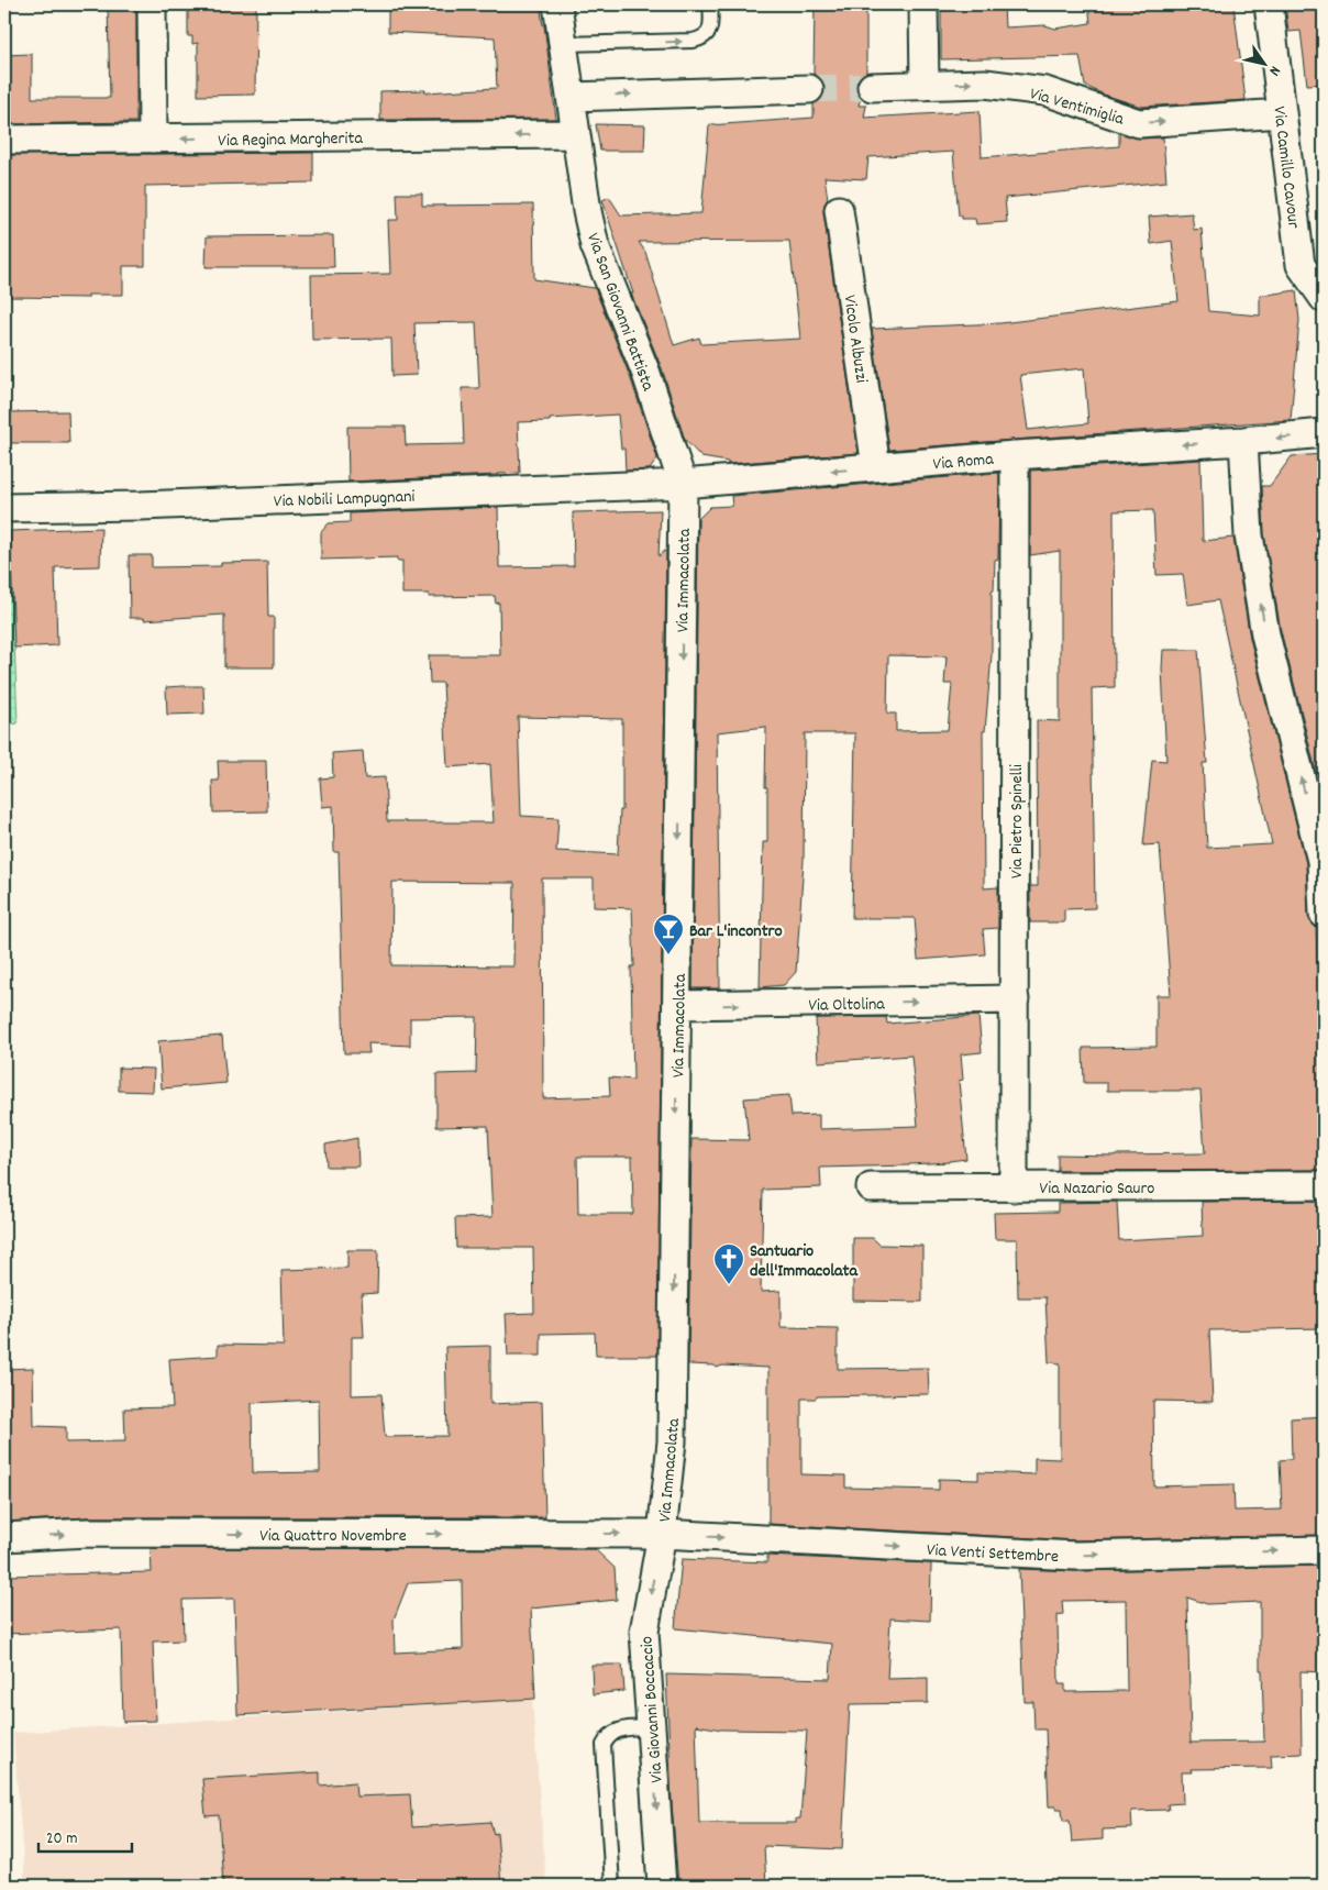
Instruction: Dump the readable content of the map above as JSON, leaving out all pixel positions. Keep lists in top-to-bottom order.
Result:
{
  "streets": {
    "street": [
      "Via Ventimiglia",
      "Via Regina Margherita",
      "Via Camillo Cavour",
      "Via San Giovanni Battista",
      "Vicolo Albuzzi",
      "Via Roma",
      "Via Nobili Lampugnani",
      "Via Immacolata",
      "Via Pietro Spinelli",
      "Via Oltolina",
      "Via Nazario Sauro",
      "Via Quattro Novembre",
      "Via Venti Settembre",
      "Via Giovanni Boccaccio"
    ]
  },
  "crossings": [
    ["Via Ventimiglia", "Via Camillo Cavour"],
    ["Via Regina Margherita", "Via San Giovanni Battista"],
    ["Via San Giovanni Battista", "Via Roma"],
    ["Via San Giovanni Battista", "Via Nobili Lampugnani"],
    ["Via San Giovanni Battista", "Via Immacolata"],
    ["Vicolo Albuzzi", "Via Roma"],
    ["Via Roma", "Via Nobili Lampugnani"],
    ["Via Roma", "Via Immacolata"],
    ["Via Roma", "Via Pietro Spinelli"],
    ["Via Nobili Lampugnani", "Via Immacolata"],
    ["Via Immacolata", "Via Oltolina"],
    ["Via Immacolata", "Via Quattro Novembre"],
    ["Via Immacolata", "Via Venti Settembre"],
    ["Via Immacolata", "Via Giovanni Boccaccio"],
    ["Via Pietro Spinelli", "Via Oltolina"],
    ["Via Pietro Spinelli", "Via Nazario Sauro"],
    ["Via Quattro Novembre", "Via Venti Settembre"],
    ["Via Quattro Novembre", "Via Giovanni Boccaccio"],
    ["Via Venti Settembre", "Via Giovanni Boccaccio"]
  ],
  "one_way": [
    "Via Ventimiglia",
    "Via Regina Margherita",
    "Via Roma",
    "Via Immacolata",
    "Via Oltolina",
    "Via Quattro Novembre",
    "Via Venti Settembre",
    "Via Giovanni Boccaccio"
  ],
  "places": {
    "bar": ["Bar L'incontro"],
    "church": ["Santuario dell'Immacolata"]
  },
  "scale_bar": "20 m",
  "north": "bottom right"
}
